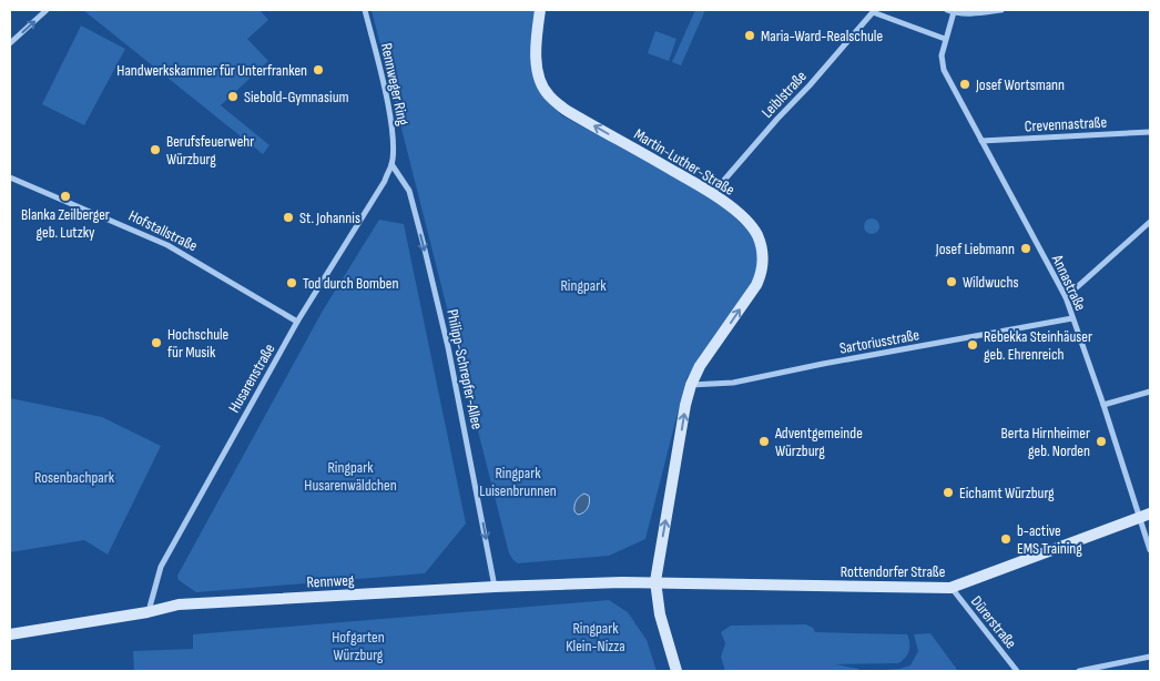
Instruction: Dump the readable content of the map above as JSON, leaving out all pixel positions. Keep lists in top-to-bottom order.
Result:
{
  "streets": {
    "street": [
      "Rennweger Ring",
      "Leiblstraße",
      "Crevennastraße",
      "Martin-Luther-Straße",
      "Hofstallstraße",
      "Annastraße",
      "Sartoriusstraße",
      "Philipp-Schrepfer-Allee",
      "Husarenstraße",
      "Rottendorfer Straße",
      "Rennweg",
      "Dürerstraße"
    ]
  },
  "crossings": [
    ["Rennweger Ring", "Philipp-Schrepfer-Allee"],
    ["Rennweger Ring", "Husarenstraße"],
    ["Leiblstraße", "Martin-Luther-Straße"],
    ["Leiblstraße", "Annastraße"],
    ["Crevennastraße", "Annastraße"],
    ["Martin-Luther-Straße", "Sartoriusstraße"],
    ["Martin-Luther-Straße", "Rottendorfer Straße"],
    ["Martin-Luther-Straße", "Rennweg"],
    ["Hofstallstraße", "Husarenstraße"],
    ["Annastraße", "Sartoriusstraße"],
    ["Annastraße", "Rottendorfer Straße"],
    ["Philipp-Schrepfer-Allee", "Husarenstraße"],
    ["Philipp-Schrepfer-Allee", "Rennweg"],
    ["Husarenstraße", "Rennweg"],
    ["Rottendorfer Straße", "Rennweg"],
    ["Rottendorfer Straße", "Dürerstraße"]
  ],
  "one_way": ["Martin-Luther-Straße", "Philipp-Schrepfer-Allee"],
  "parks": [
    "Ringpark",
    "Ringpark Husarenwäldchen",
    "Ringpark Luisenbrunnen",
    "Rosenbachpark",
    "Ringpark Klein-Nizza",
    "Hofgarten Würzburg"
  ],
  "places": [
    "Maria-Ward-Realschule",
    "Handwerkskammer für Unterfranken",
    "Josef Wortsmann",
    "Siebold-Gymnasium",
    "Berufsfeuerwehr Würzburg",
    "Blanka Zeilberger geb. Lutzky",
    "St. Johannis",
    "Josef Liebmann",
    "Wildwuchs",
    "Tod durch Bomben",
    "Hochschule für Musik",
    "Rebekka Steinhäuser geb. Ehrenreich",
    "Adventgemeinde Würzburg",
    "Berta Hirnheimer geb. Norden",
    "Eichamt Würzburg",
    "b-active EMS Training"
  ]
}
